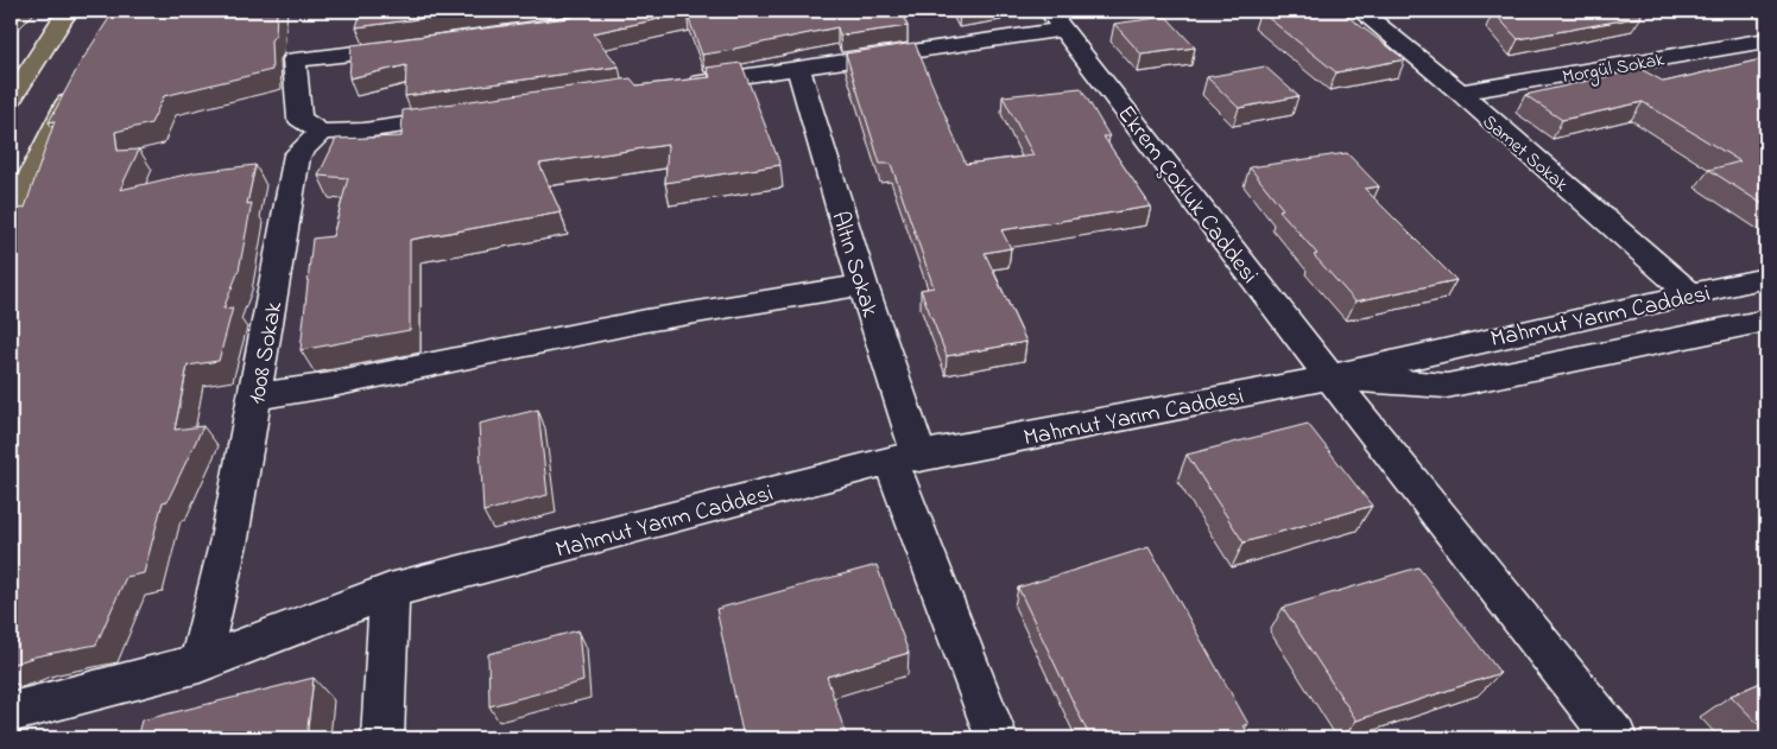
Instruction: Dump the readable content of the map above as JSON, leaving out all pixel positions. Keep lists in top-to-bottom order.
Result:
{
  "streets": {
    "street": [
      "Morgül Sokak",
      "Samet Sokak",
      "Ekrem Çokluk Caddesi",
      "Altın Sokak",
      "Mahmut Yarım Caddesi",
      "1008 Sokak"
    ]
  },
  "crossings": [
    ["Morgül Sokak", "Samet Sokak"],
    ["Samet Sokak", "Mahmut Yarım Caddesi"],
    ["Ekrem Çokluk Caddesi", "Mahmut Yarım Caddesi"],
    ["Altın Sokak", "Mahmut Yarım Caddesi"],
    ["Mahmut Yarım Caddesi", "1008 Sokak"]
  ]
}
